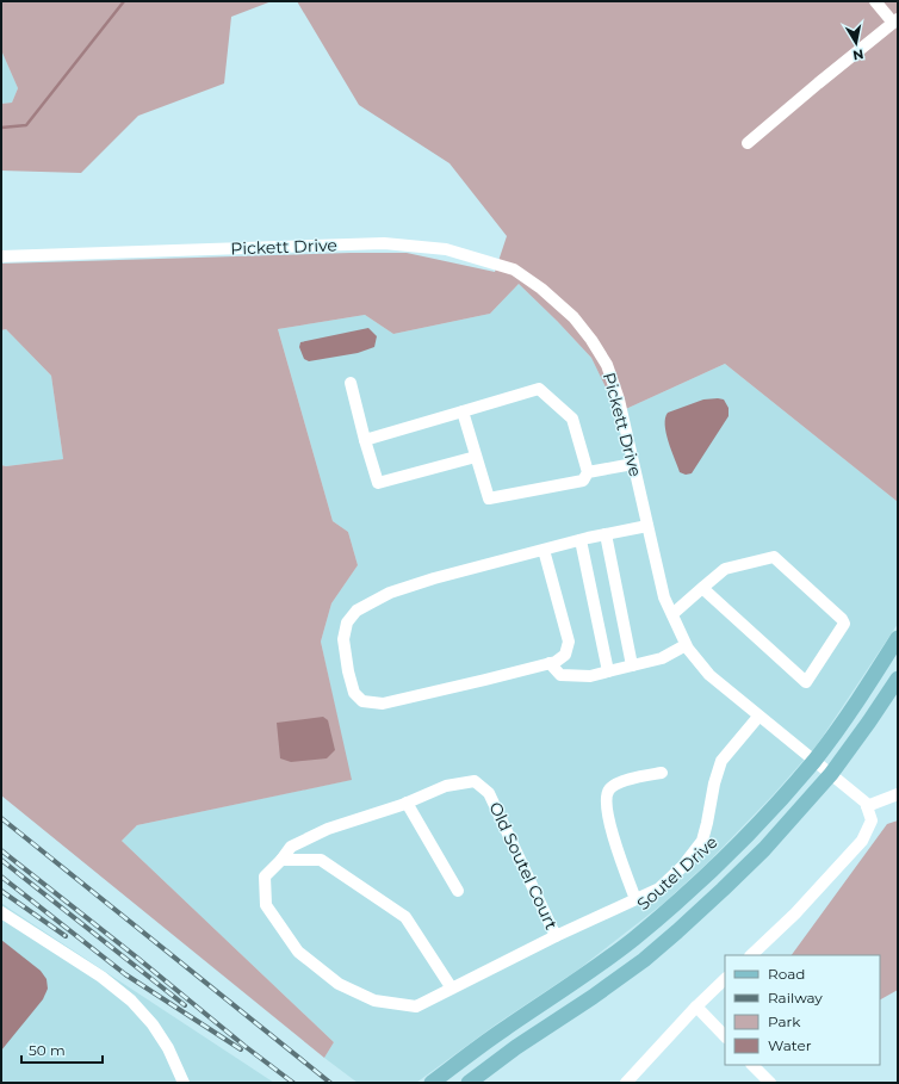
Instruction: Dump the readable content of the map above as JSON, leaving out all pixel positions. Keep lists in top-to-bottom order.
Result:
{
  "streets": {
    "main road": ["Soutel Drive"],
    "street": ["Pickett Drive", "Old Soutel Court"]
  },
  "crossings": [
    ["Pickett Drive", "Old Soutel Court"],
    ["Pickett Drive", "Soutel Drive"]
  ],
  "legend": [
    "Road",
    "Railway",
    "Park",
    "Water"
  ],
  "scale_bar": "50 m",
  "north": "bottom"
}
